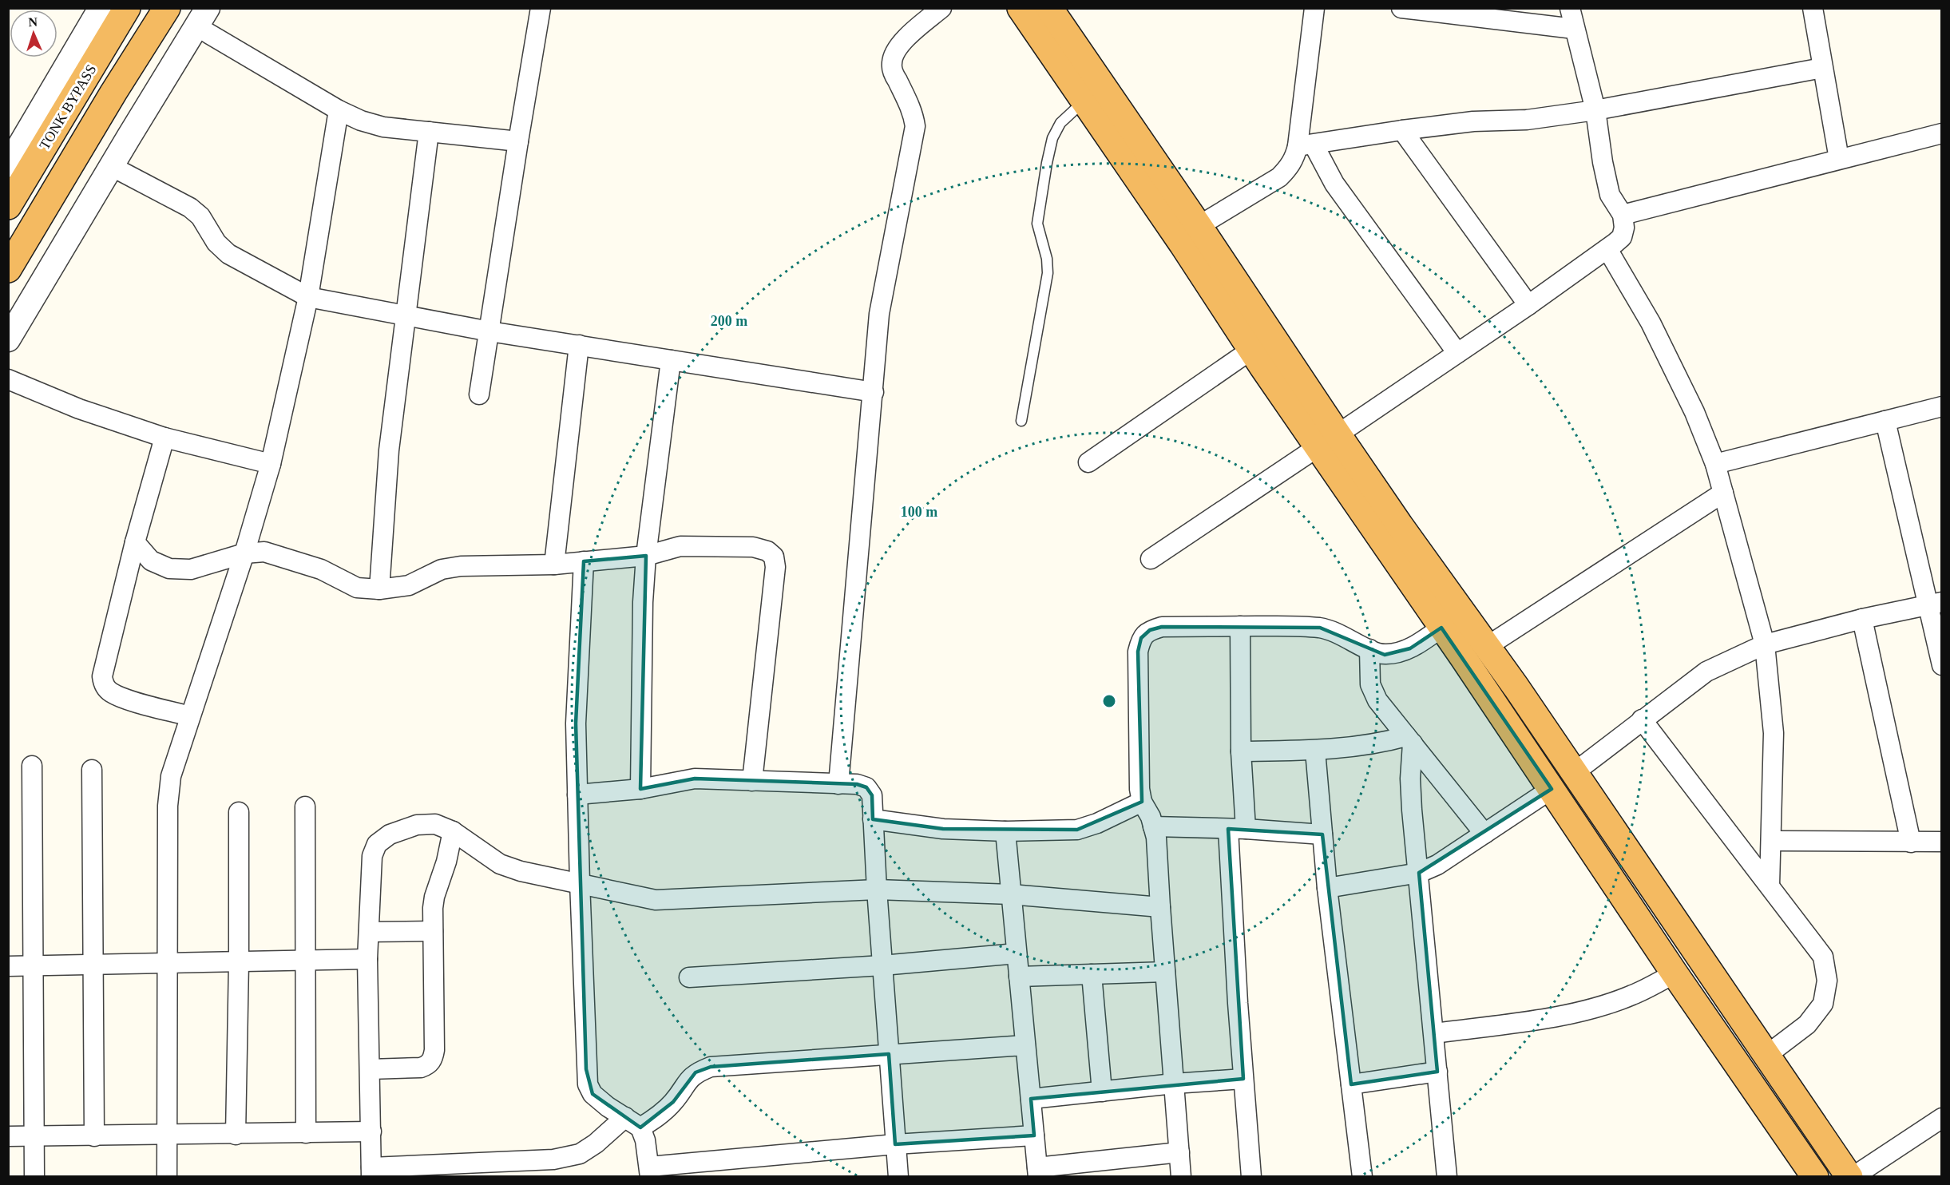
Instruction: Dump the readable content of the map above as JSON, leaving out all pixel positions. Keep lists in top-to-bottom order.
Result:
{
  "streets": {
    "highway": ["TONK BYPASS"]
  },
  "north": "top",
  "rings": ["200 m", "100 m"]
}
